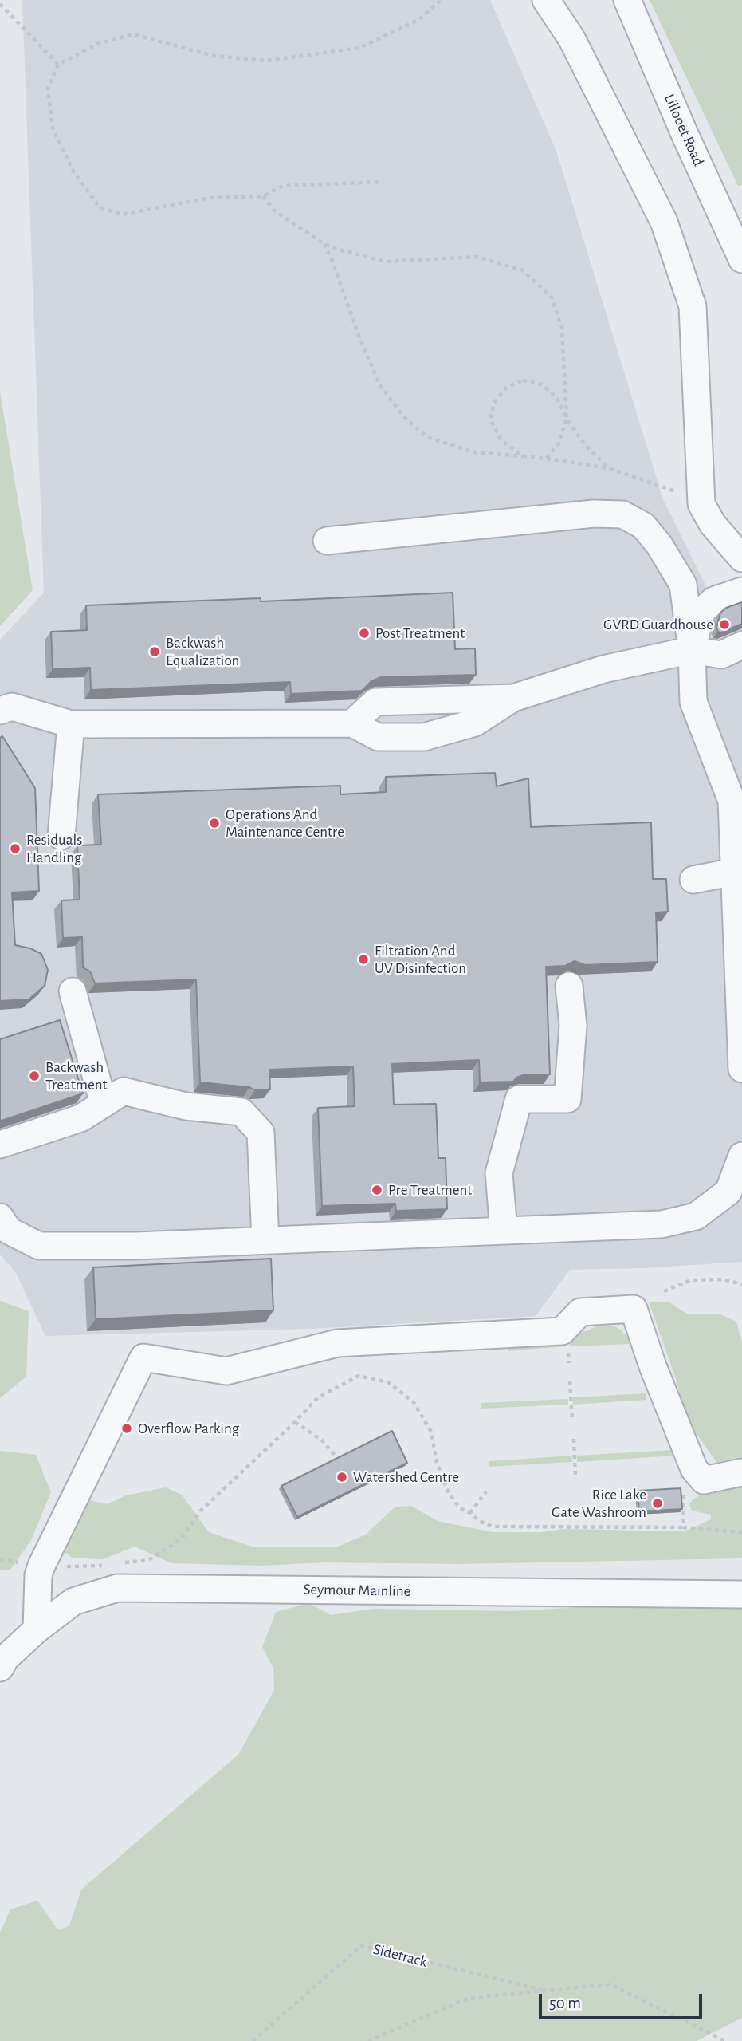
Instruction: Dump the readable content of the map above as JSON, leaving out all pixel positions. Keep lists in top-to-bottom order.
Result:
{
  "streets": {
    "street": ["Lillooet Road", "Seymour Mainline"],
    "path": ["Sidetrack"]
  },
  "places": [
    "GVRD Guardhouse",
    "Post Treatment",
    "Backwash Equalization",
    "Operations And Maintenance Centre",
    "Residuals Handling",
    "Filtration And UV Disinfection",
    "Backwash Treatment",
    "Pre Treatment",
    "Overflow Parking",
    "Watershed Centre",
    "Rice Lake Gate Washroom"
  ],
  "scale_bar": "50 m"
}
